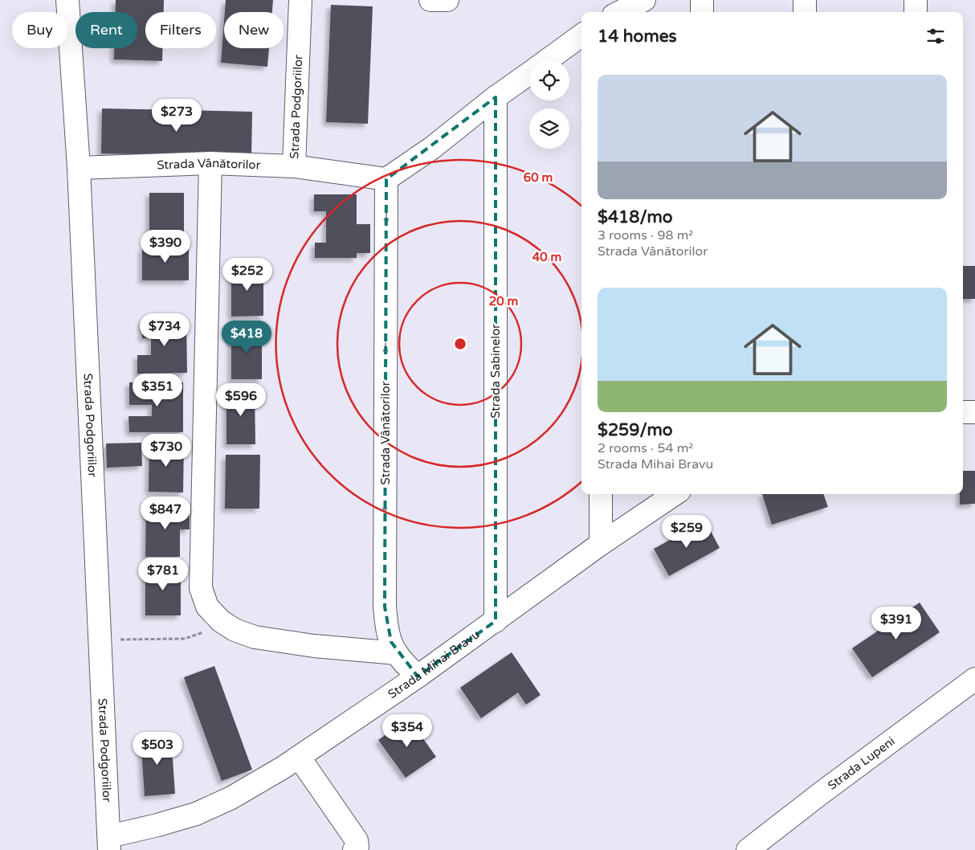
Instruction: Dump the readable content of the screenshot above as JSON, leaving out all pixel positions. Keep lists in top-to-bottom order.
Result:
{
  "streets": {
    "street": [
      "Strada Podgoriilor",
      "Strada Vânătorilor",
      "Strada Sabinelor",
      "Strada Mihai Bravu",
      "Strada Lupeni"
    ]
  },
  "crossings": [
    ["Strada Podgoriilor", "Strada Vânătorilor"],
    ["Strada Podgoriilor", "Strada Mihai Bravu"],
    ["Strada Vânătorilor", "Strada Mihai Bravu"],
    ["Strada Sabinelor", "Strada Mihai Bravu"]
  ],
  "page": {
    "chip": [
      "Buy",
      "Rent",
      "Filters",
      "New"
    ],
    "heading": "14 homes",
    "list": [
      {
        "name": "$418/mo",
        "note": "3 rooms · 98 m² · Strada Vânătorilor"
      },
      {
        "name": "$259/mo",
        "note": "2 rooms · 54 m² · Strada Mihai Bravu"
      }
    ],
    "price": [
      "$273",
      "$390",
      "$252",
      "$734",
      "$418",
      "$351",
      "$596",
      "$730",
      "$847",
      "$259",
      "$781",
      "$391",
      "$354",
      "$503"
    ]
  },
  "rings": ["60 m", "40 m", "20 m"]
}
